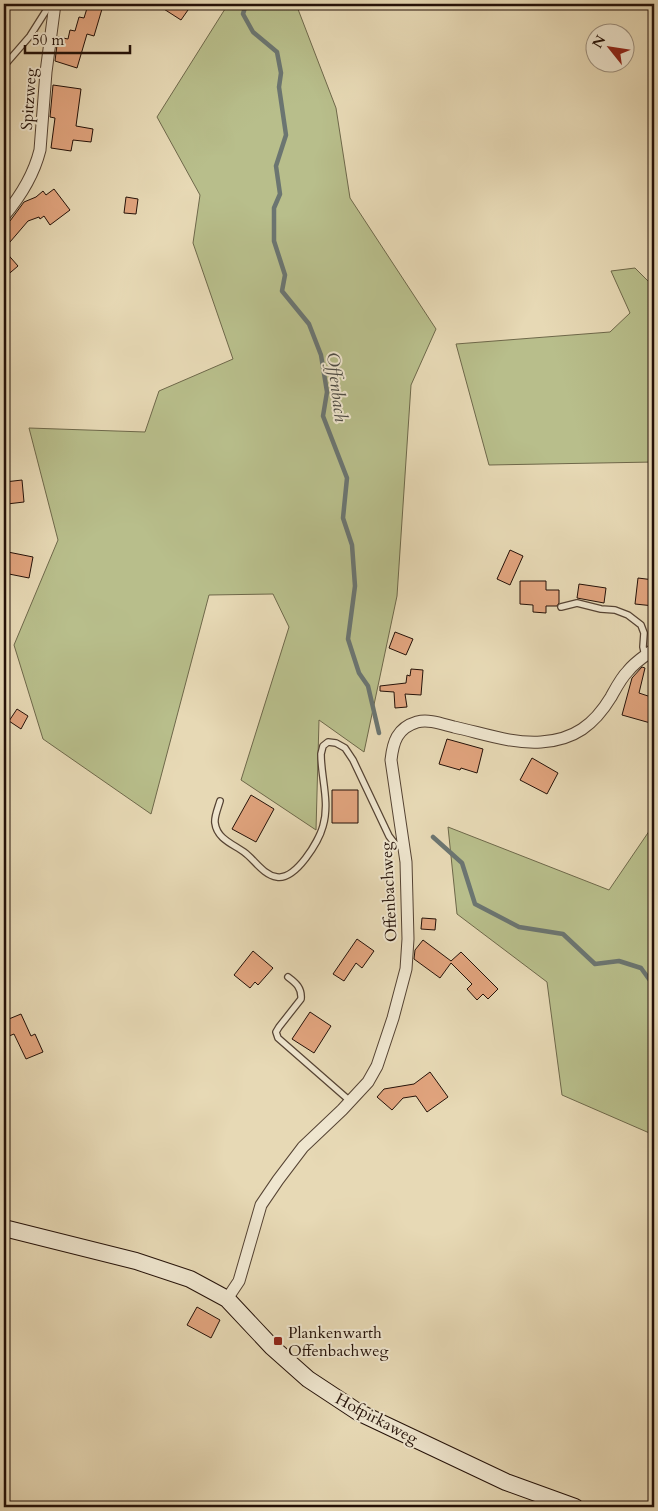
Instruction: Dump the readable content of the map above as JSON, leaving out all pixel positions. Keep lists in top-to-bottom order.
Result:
{
  "streets": {
    "street": ["Spitzweg", "Offenbachweg", "Hofpirkaweg"]
  },
  "crossings": [
    ["Offenbachweg", "Hofpirkaweg"]
  ],
  "water": ["Offenbach"],
  "places": {
    "transit": ["Plankenwarth Offenbachweg"]
  },
  "scale_bar": "50 m",
  "north": "top left"
}
